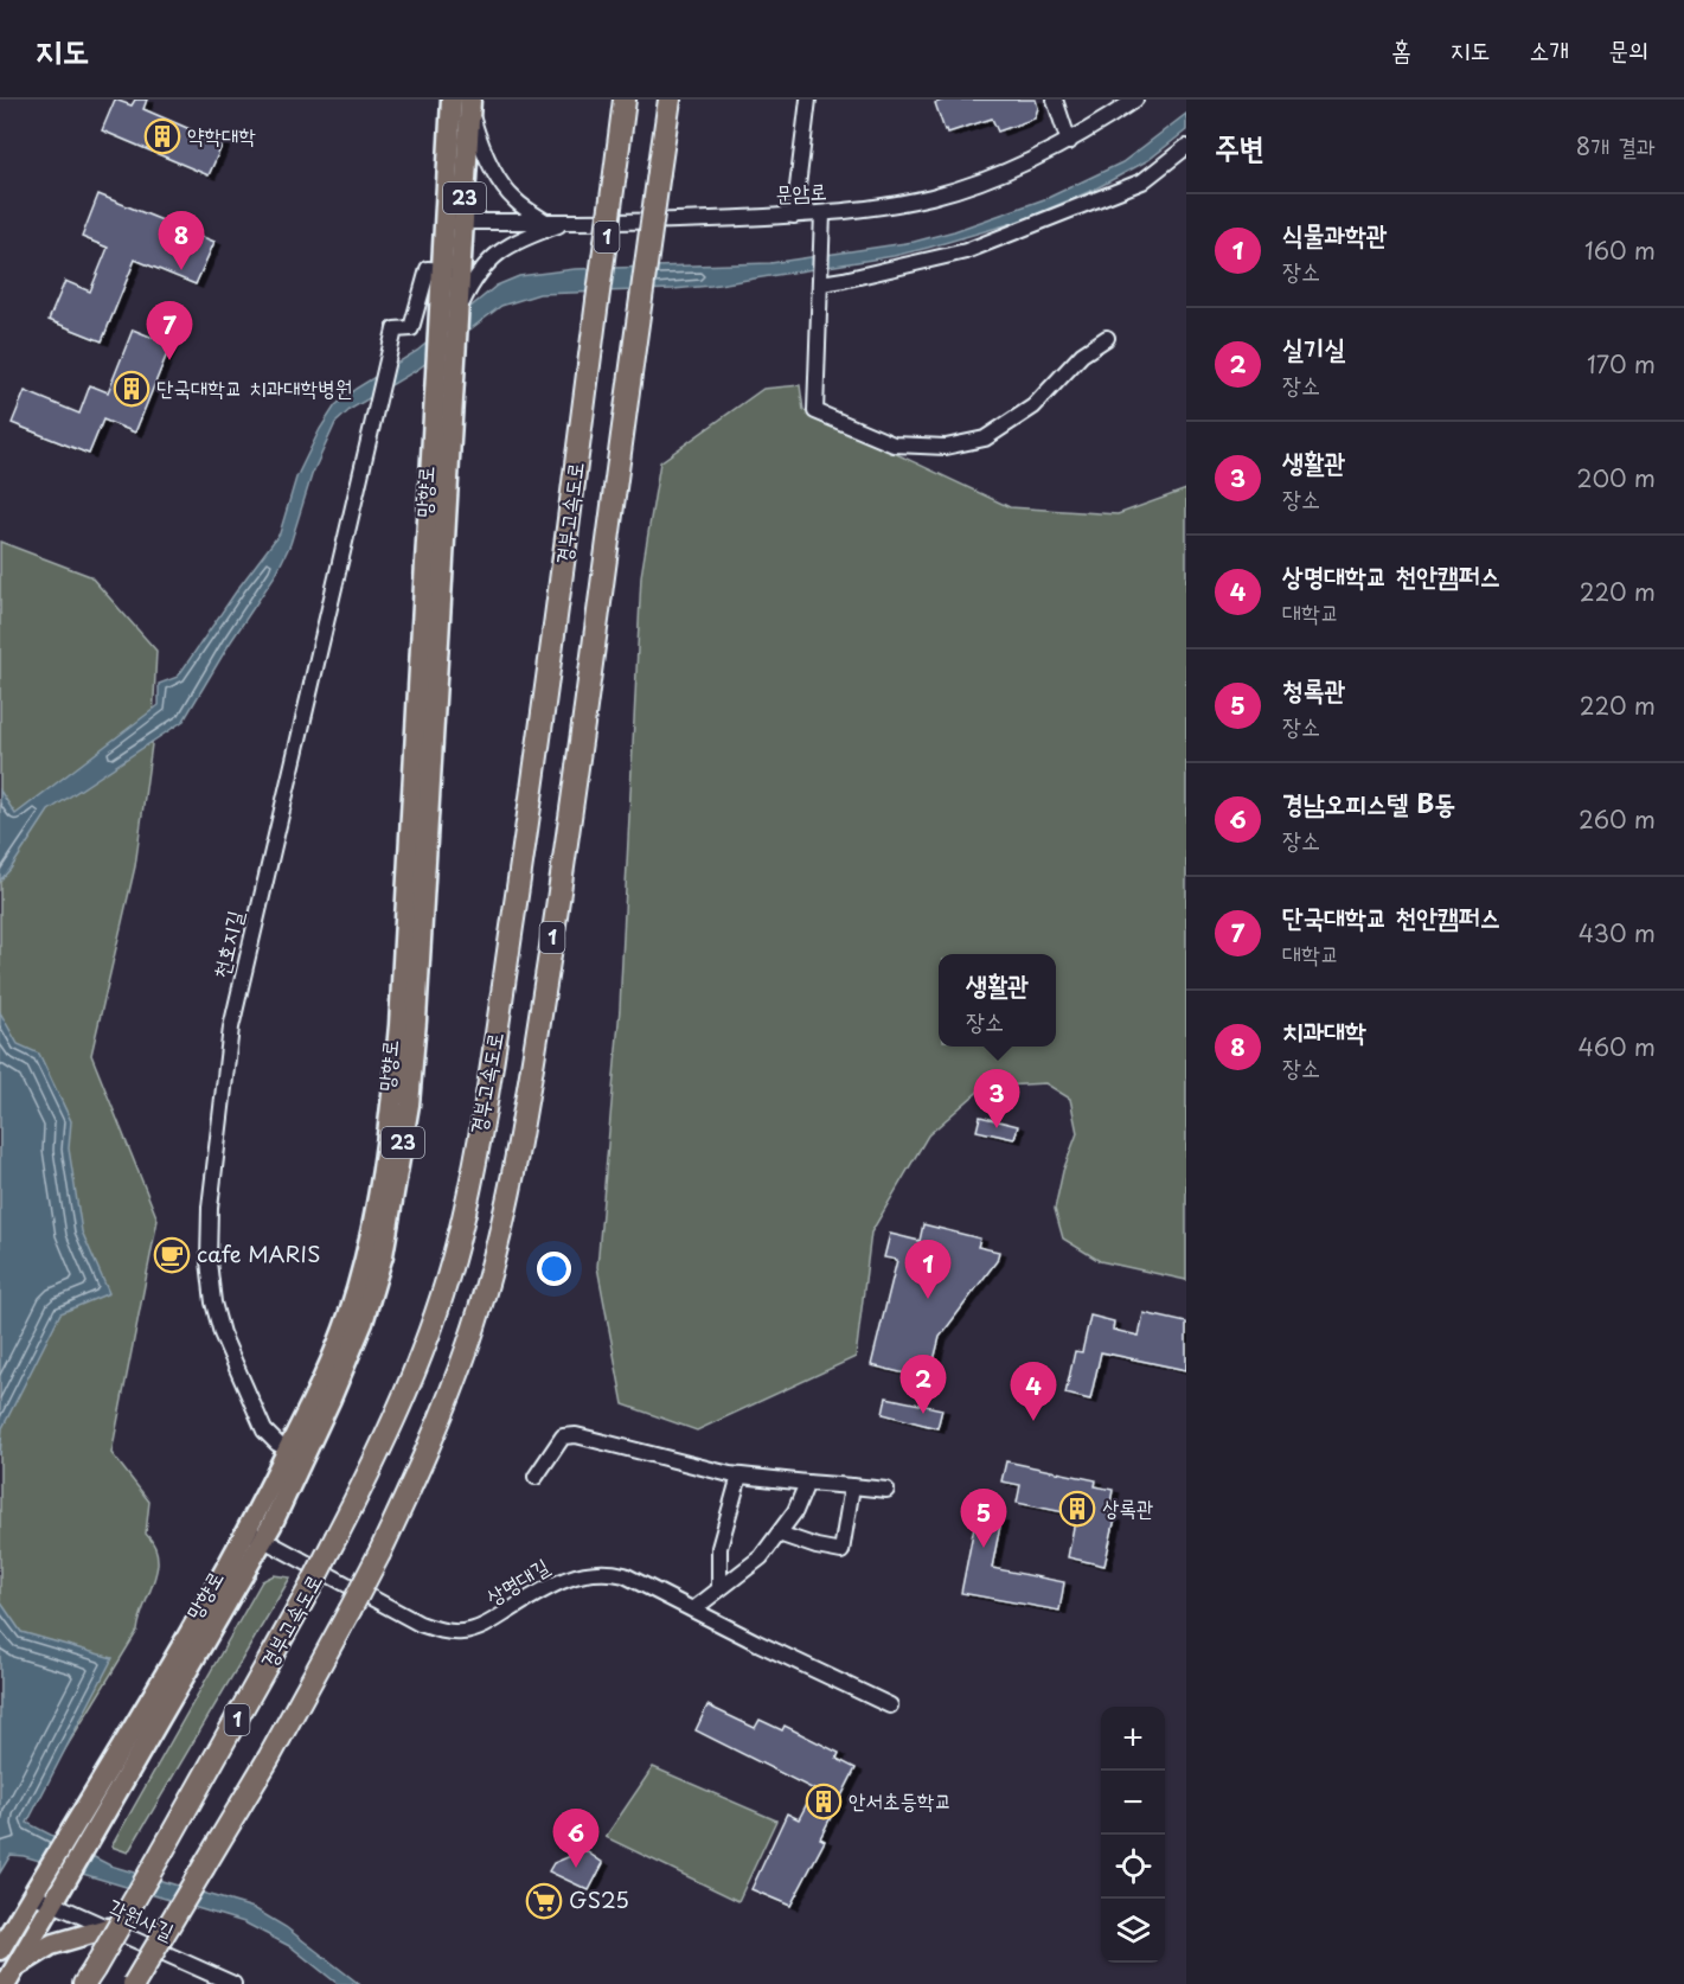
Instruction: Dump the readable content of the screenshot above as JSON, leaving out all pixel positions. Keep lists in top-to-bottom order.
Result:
{
  "streets": {
    "highway": ["1", "경부고속도로"],
    "main road": ["23", "망향로"],
    "street": [
      "문암로",
      "천호지길",
      "상명대길",
      "각원사길"
    ]
  },
  "crossings": [
    ["문암로", "망향로"],
    ["망향로", "천호지길"],
    ["망향로", "상명대길"],
    ["망향로", "각원사길"]
  ],
  "places": {
    "building": [
      "약학대학",
      "단국대학교 치과대학병원",
      "상록관",
      "안서초등학교"
    ],
    "cafe": ["cafe MARIS"],
    "supermarket": ["GS25"]
  },
  "page": {
    "header": "지도",
    "nav": [
      "홈",
      "지도",
      "소개",
      "문의"
    ],
    "heading": ["주변", "8개 결과"],
    "list": [
      {
        "mark": "1",
        "name": "식물과학관",
        "note": "장소",
        "value": "160 m"
      },
      {
        "mark": "2",
        "name": "실기실",
        "note": "장소",
        "value": "170 m"
      },
      {
        "mark": "3",
        "name": "생활관",
        "note": "장소",
        "value": "200 m"
      },
      {
        "mark": "4",
        "name": "상명대학교 천안캠퍼스",
        "note": "대학교",
        "value": "220 m"
      },
      {
        "mark": "5",
        "name": "청록관",
        "note": "장소",
        "value": "220 m"
      },
      {
        "mark": "6",
        "name": "경남오피스텔 B동",
        "note": "장소",
        "value": "260 m"
      },
      {
        "mark": "7",
        "name": "단국대학교 천안캠퍼스",
        "note": "대학교",
        "value": "430 m"
      },
      {
        "mark": "8",
        "name": "치과대학",
        "note": "장소",
        "value": "460 m"
      }
    ],
    "pins": [
      "8",
      "7",
      "3",
      "1",
      "2",
      "4",
      "5",
      "6"
    ],
    "popup": ["생활관", "장소"],
    "map_buttons": ["+", "−"]
  }
}
